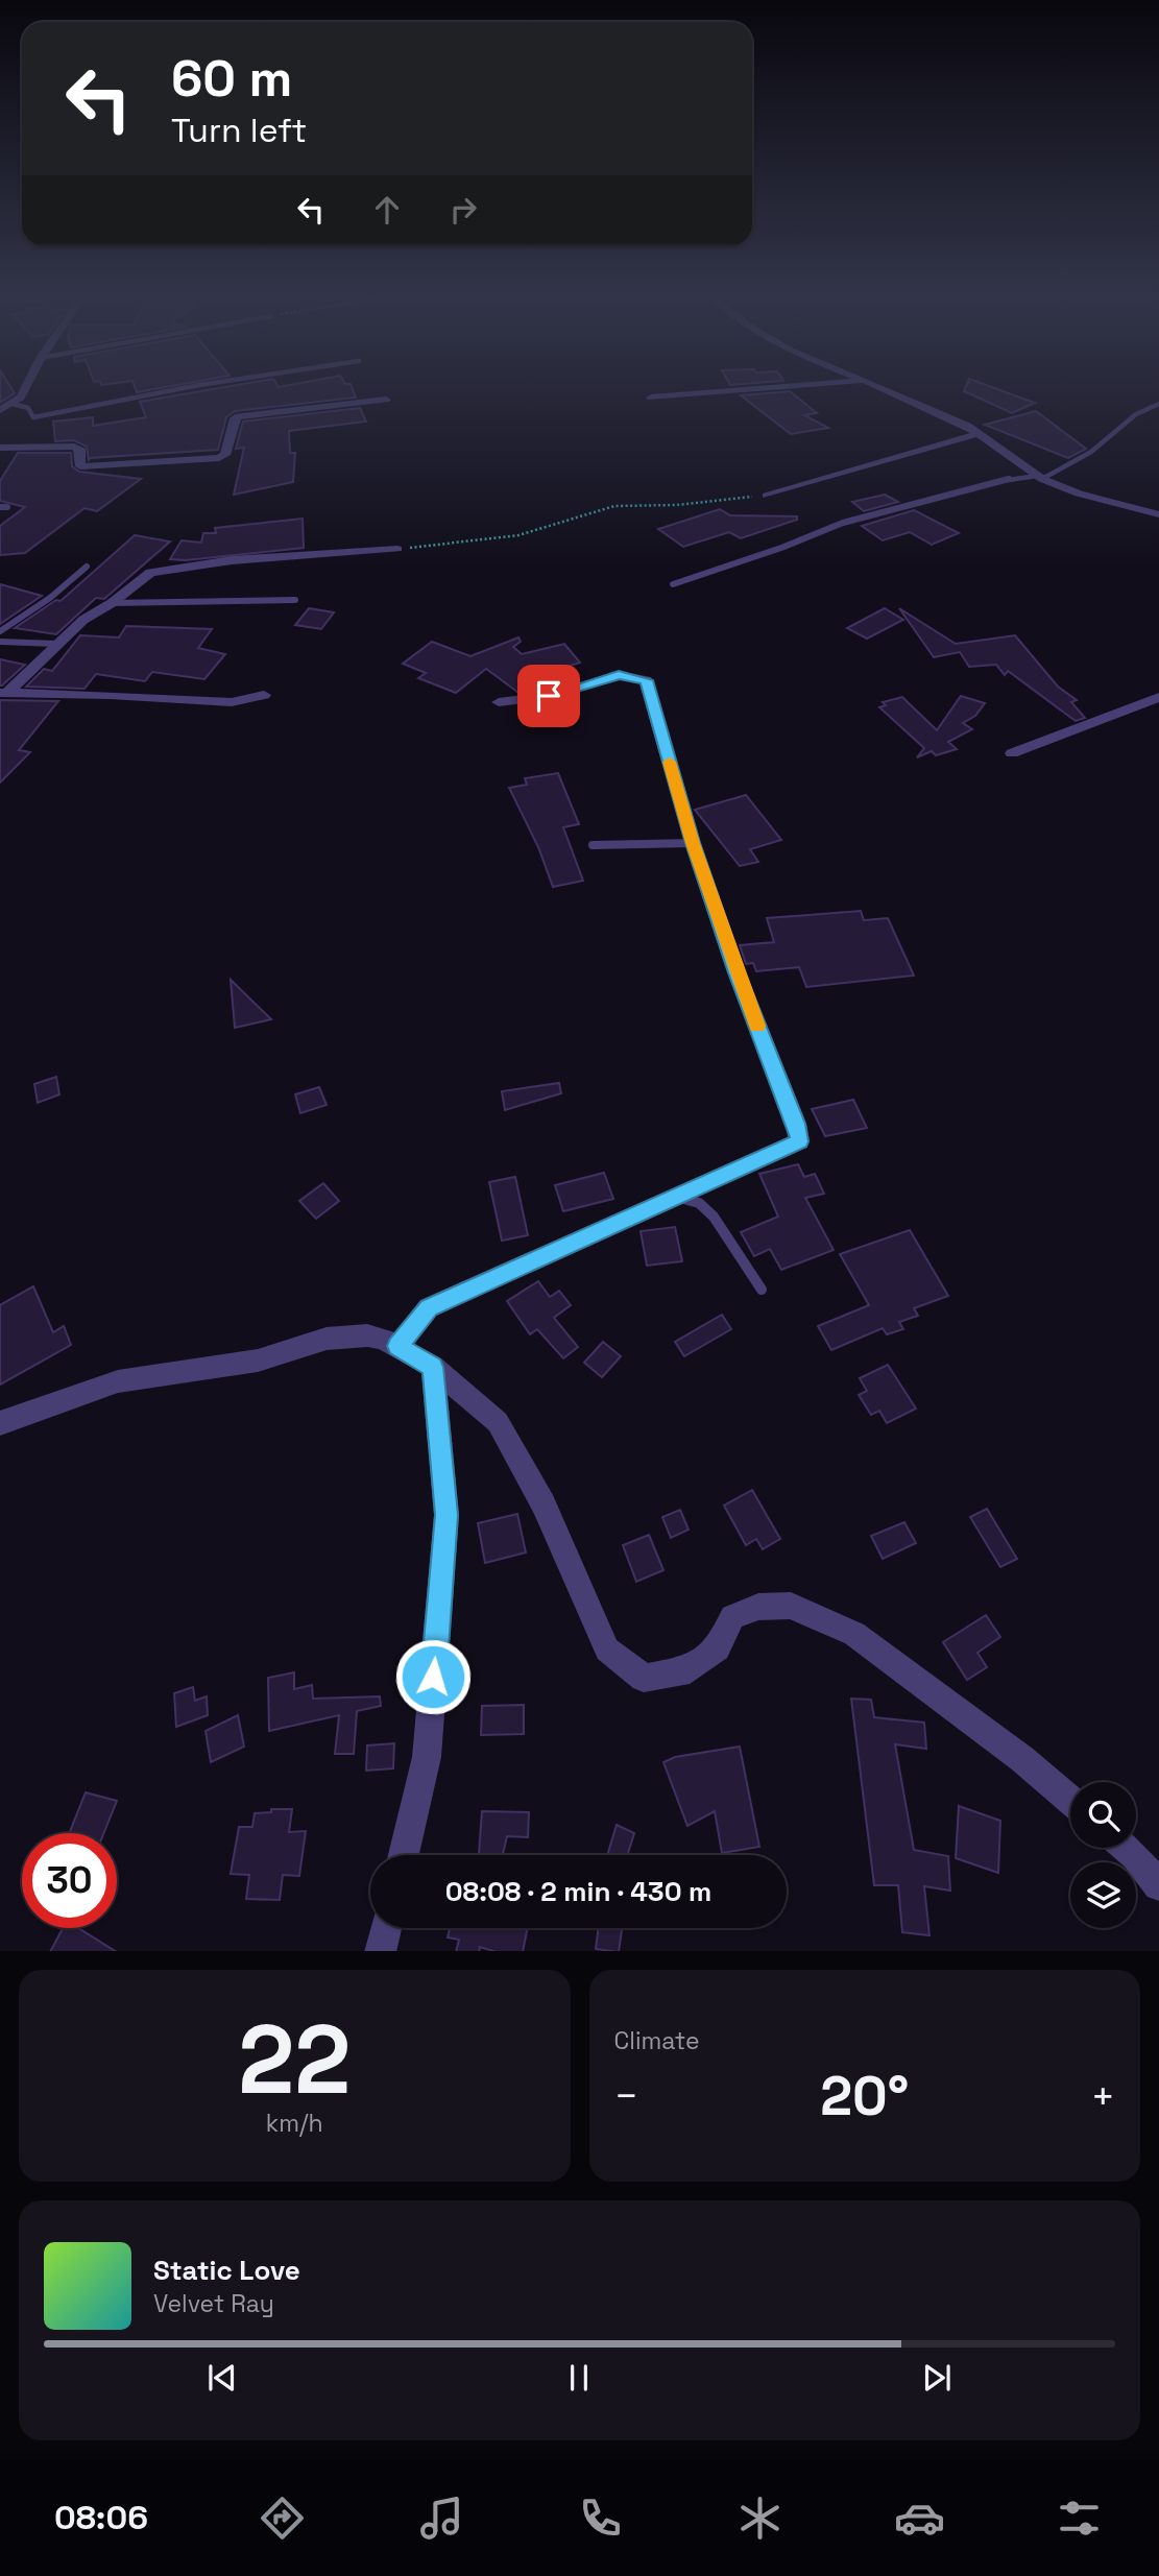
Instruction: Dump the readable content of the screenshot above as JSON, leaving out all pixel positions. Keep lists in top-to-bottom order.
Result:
{
  "page": {
    "turn": ["60 m", "Turn left"],
    "limit": "30",
    "trip": "08:08 · 2 min · 430 m",
    "tile": [
      ["22", "km/h"],
      "Climate"
    ],
    "heat": ["−", "20°", "+"],
    "song": ["Static Love", "Velvet Ray"],
    "tabs": "08:06"
  }
}
